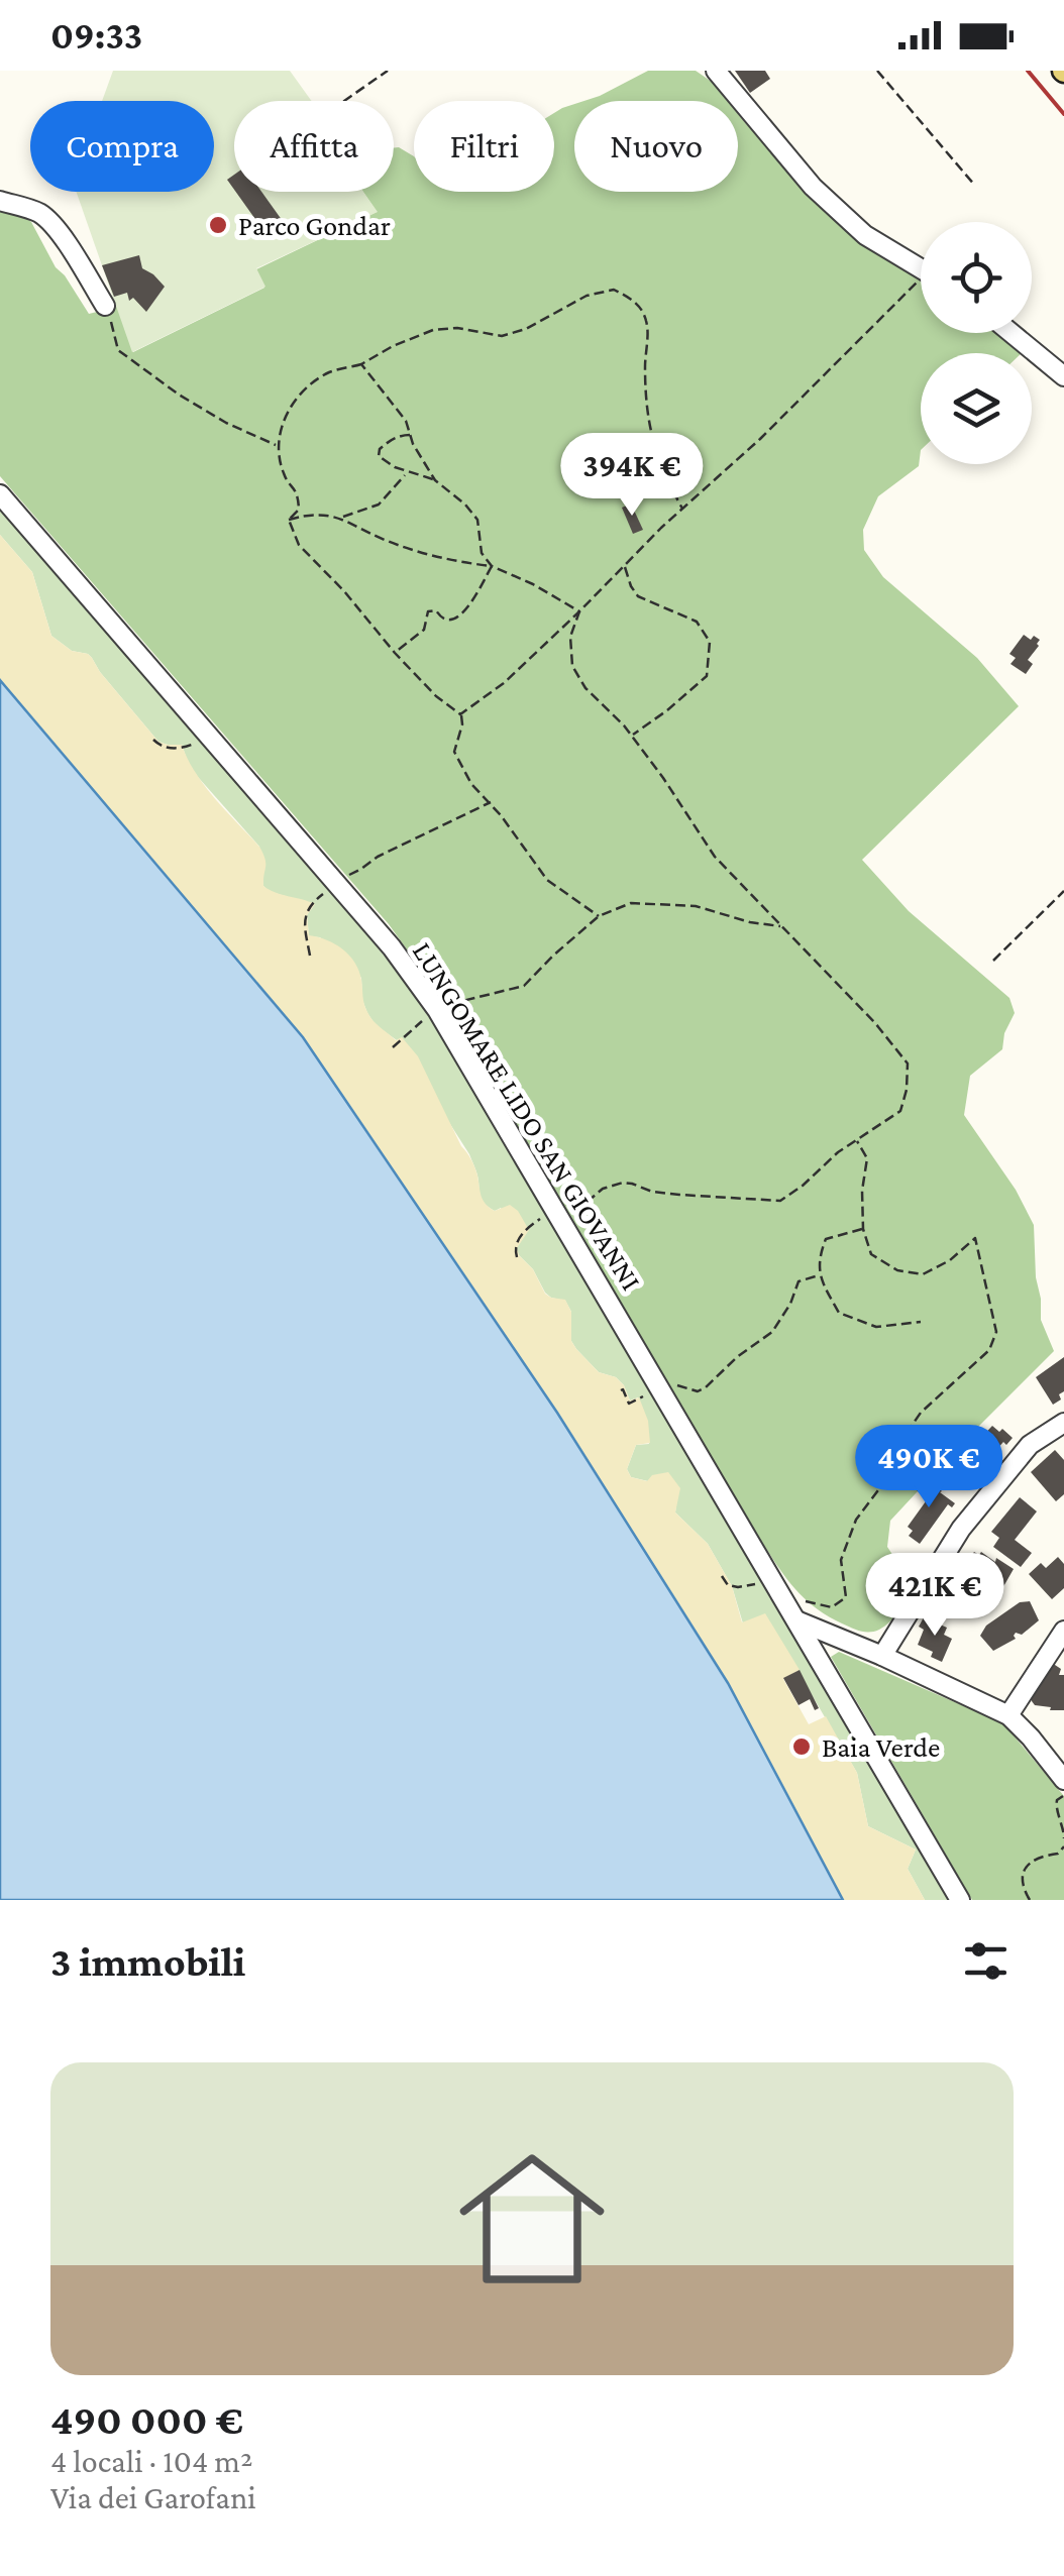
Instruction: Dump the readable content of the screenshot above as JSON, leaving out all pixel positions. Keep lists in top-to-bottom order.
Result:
{
  "streets": {
    "street": ["LUNGOMARE LIDO SAN GIOVANNI"]
  },
  "places": ["Parco Gondar", "Baia Verde"],
  "page": {
    "status": "09:33",
    "chip": [
      "Compra",
      "Affitta",
      "Filtri",
      "Nuovo"
    ],
    "price": ["394K €", "490K €", "421K €"],
    "heading": "3 immobili",
    "list": [
      {
        "name": "490 000 €",
        "note": "4 locali · 104 m² · Via dei Garofani"
      }
    ]
  }
}
